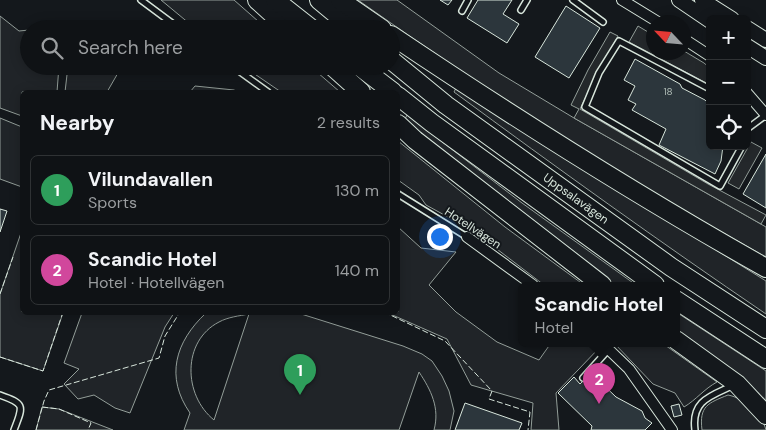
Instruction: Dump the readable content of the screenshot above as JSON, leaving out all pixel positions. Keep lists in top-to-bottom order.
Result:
{
  "streets": {
    "highway": ["Uppsalavägen"],
    "street": ["Hotellvägen"]
  },
  "house_numbers": ["18"],
  "north": "top left",
  "page": {
    "map_buttons": ["+", "−"],
    "search": "Search here",
    "heading": ["Nearby", "2 results"],
    "list": [
      {
        "mark": "1",
        "name": "Vilundavallen",
        "note": "Sports",
        "value": "130 m"
      },
      {
        "mark": "2",
        "name": "Scandic Hotel",
        "note": "Hotel · Hotellvägen",
        "value": "140 m"
      }
    ],
    "popup": ["Scandic Hotel", "Hotel"],
    "pins": ["1", "2"]
  }
}
